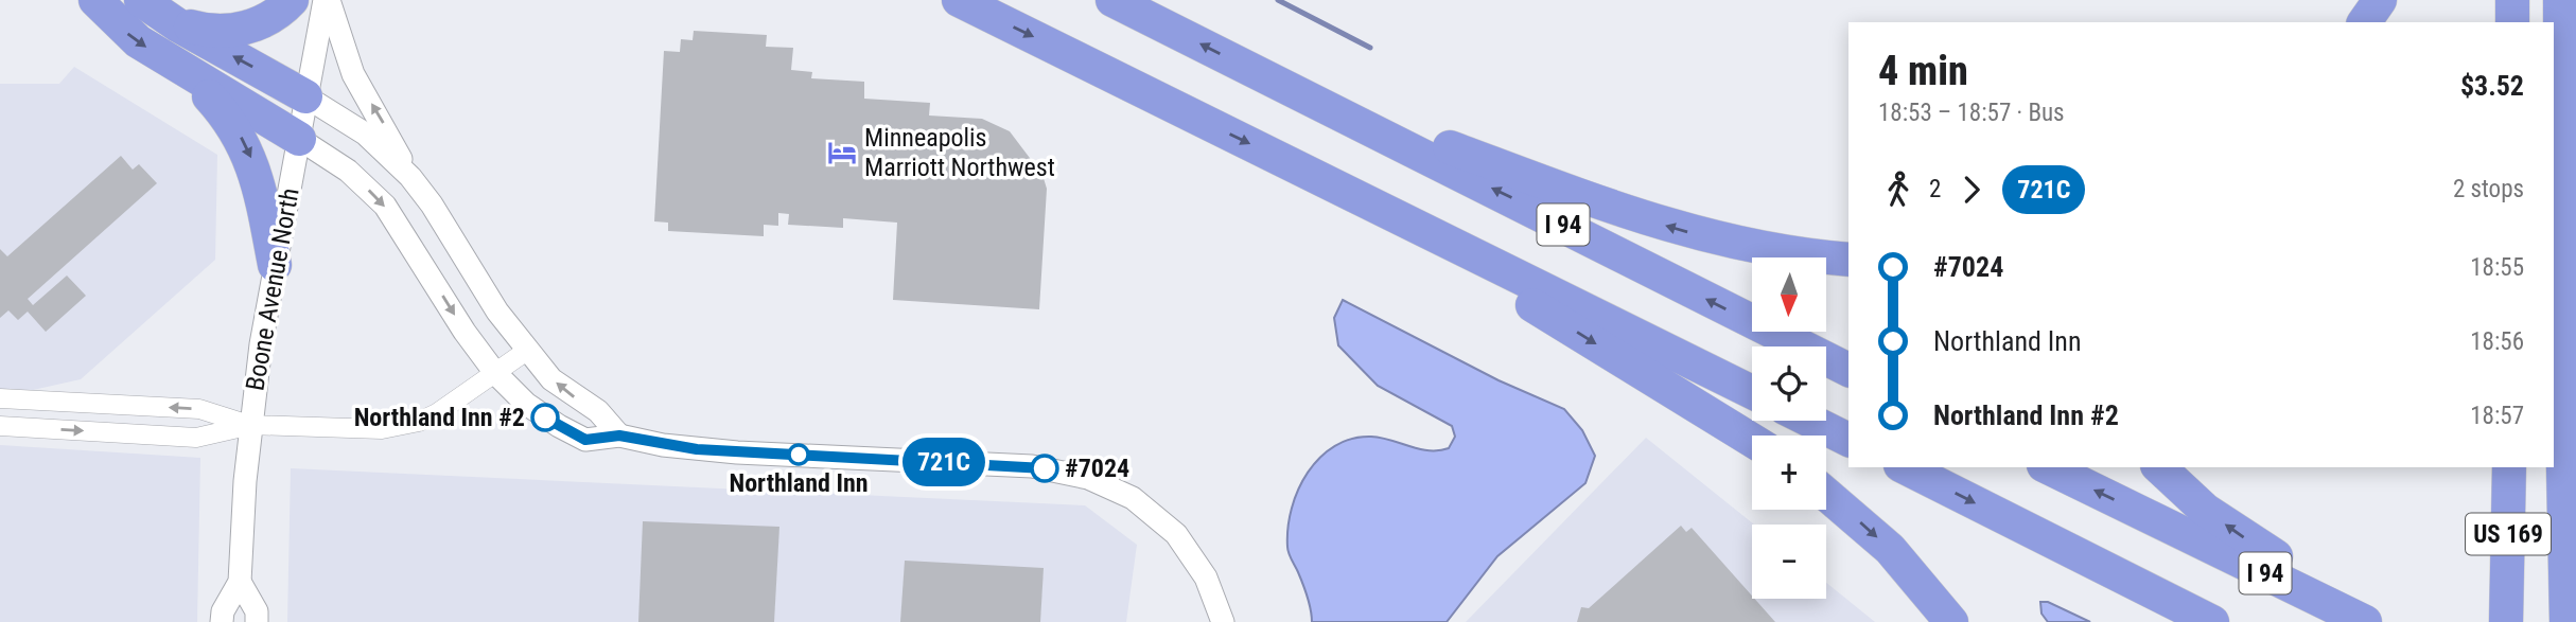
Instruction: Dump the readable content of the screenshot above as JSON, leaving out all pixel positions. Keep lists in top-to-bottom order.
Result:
{
  "streets": {
    "highway": ["I 94", "US 169"],
    "street": ["Boone Avenue North"]
  },
  "places": {
    "hotel": ["Minneapolis Marriott Northwest"],
    "other": ["Northland Inn #2", "Northland Inn", "#7024"]
  },
  "lines": ["bus line 721C"],
  "north": "bottom",
  "page": {
    "on_map": "721C",
    "heading": ["4 min", "18:53 – 18:57 · Bus", "$3.52"],
    "legs": ["2", "721C", "2 stops"],
    "list": [
      {
        "name": "#7024",
        "value": "18:55"
      },
      {
        "name": "Northland Inn",
        "value": "18:56"
      },
      {
        "name": "Northland Inn #2",
        "value": "18:57"
      }
    ],
    "map_buttons": ["+", "−"]
  }
}
